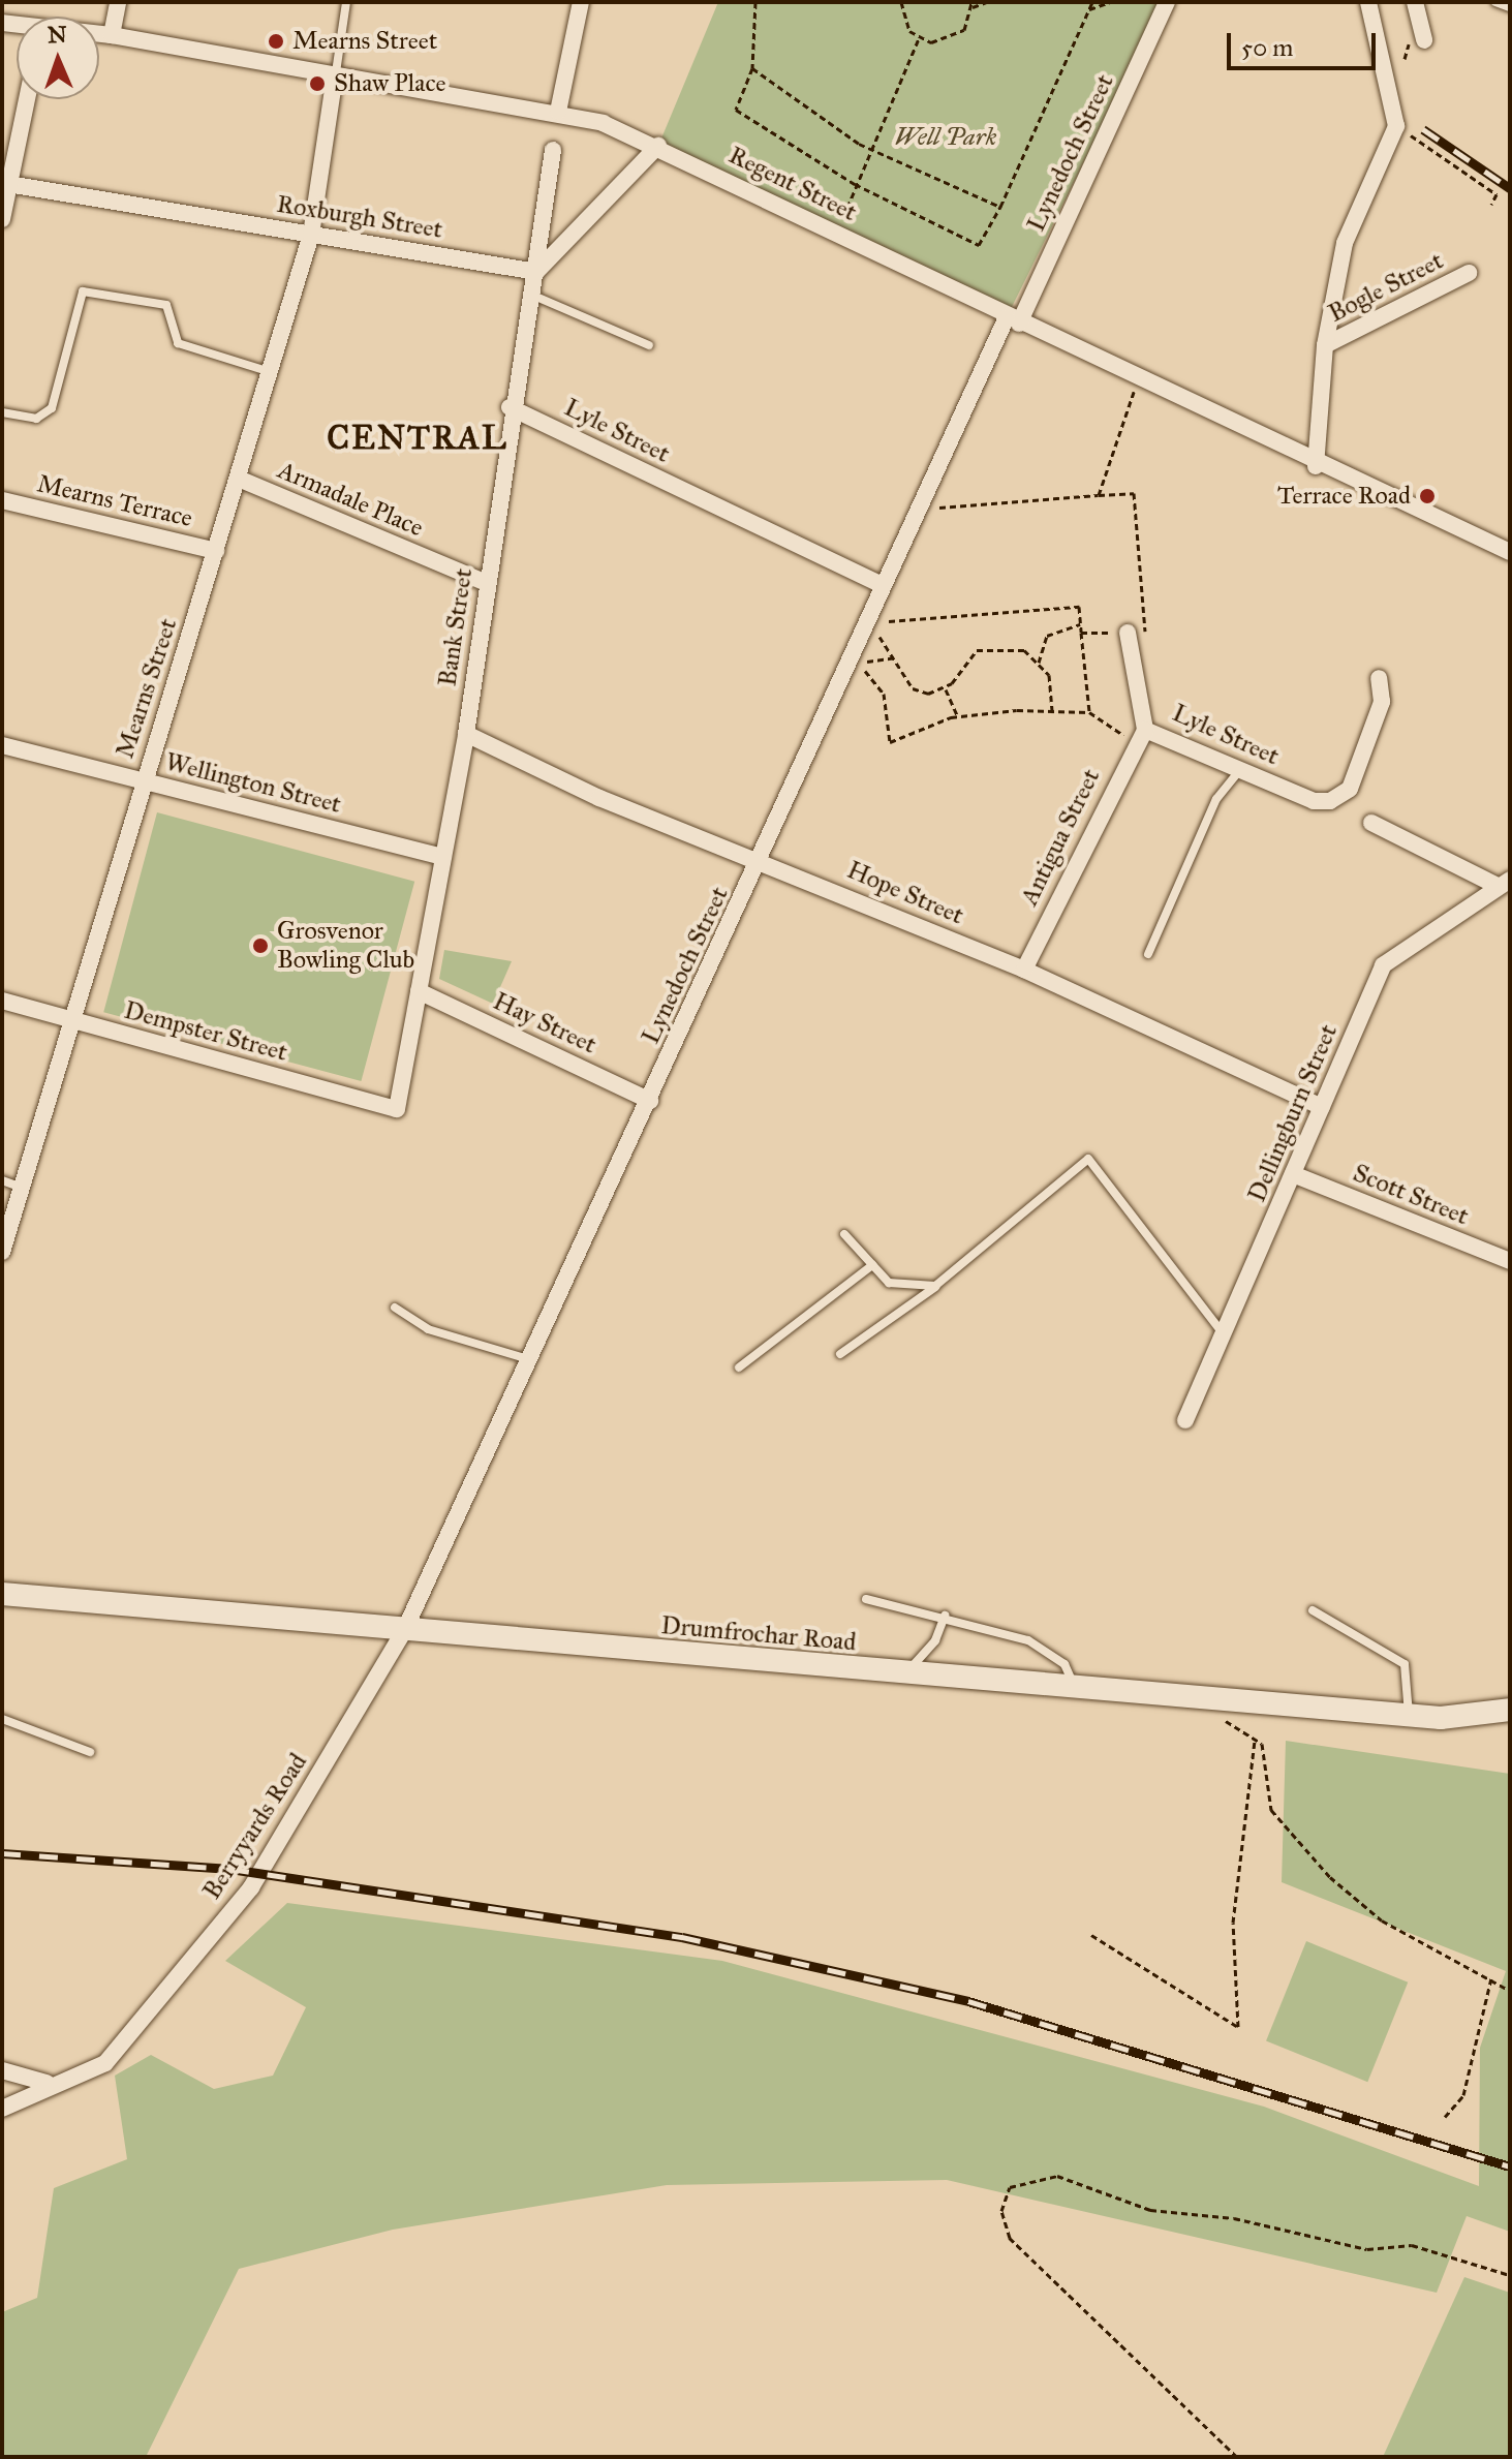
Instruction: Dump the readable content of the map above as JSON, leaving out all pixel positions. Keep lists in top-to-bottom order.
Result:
{
  "streets": {
    "main road": ["Drumfrochar Road"],
    "street": [
      "Lynedoch Street",
      "Regent Street",
      "Roxburgh Street",
      "Bogle Street",
      "Lyle Street",
      "Armadale Place",
      "Mearns Terrace",
      "Bank Street",
      "Mearns Street",
      "Wellington Street",
      "Antigua Street",
      "Hope Street",
      "Hay Street",
      "Dempster Street",
      "Dellingburn Street",
      "Scott Street",
      "Berryyards Road"
    ]
  },
  "crossings": [
    ["Lynedoch Street", "Regent Street"],
    ["Lynedoch Street", "Lyle Street"],
    ["Lynedoch Street", "Hope Street"],
    ["Lynedoch Street", "Hay Street"],
    ["Lynedoch Street", "Drumfrochar Road"],
    ["Lynedoch Street", "Berryyards Road"],
    ["Regent Street", "Mearns Street"],
    ["Roxburgh Street", "Bank Street"],
    ["Roxburgh Street", "Mearns Street"],
    ["Lyle Street", "Bank Street"],
    ["Lyle Street", "Antigua Street"],
    ["Armadale Place", "Bank Street"],
    ["Armadale Place", "Mearns Street"],
    ["Mearns Terrace", "Mearns Street"],
    ["Bank Street", "Wellington Street"],
    ["Bank Street", "Hope Street"],
    ["Bank Street", "Hay Street"],
    ["Bank Street", "Dempster Street"],
    ["Mearns Street", "Wellington Street"],
    ["Mearns Street", "Dempster Street"],
    ["Antigua Street", "Hope Street"],
    ["Hope Street", "Dellingburn Street"],
    ["Dellingburn Street", "Scott Street"],
    ["Drumfrochar Road", "Berryyards Road"]
  ],
  "districts": ["CENTRAL"],
  "parks": ["Well Park"],
  "places": [
    "Mearns Street",
    "Shaw Place",
    "Terrace Road",
    "Grosvenor Bowling Club"
  ],
  "scale_bar": "50 m",
  "north": "top"
}
